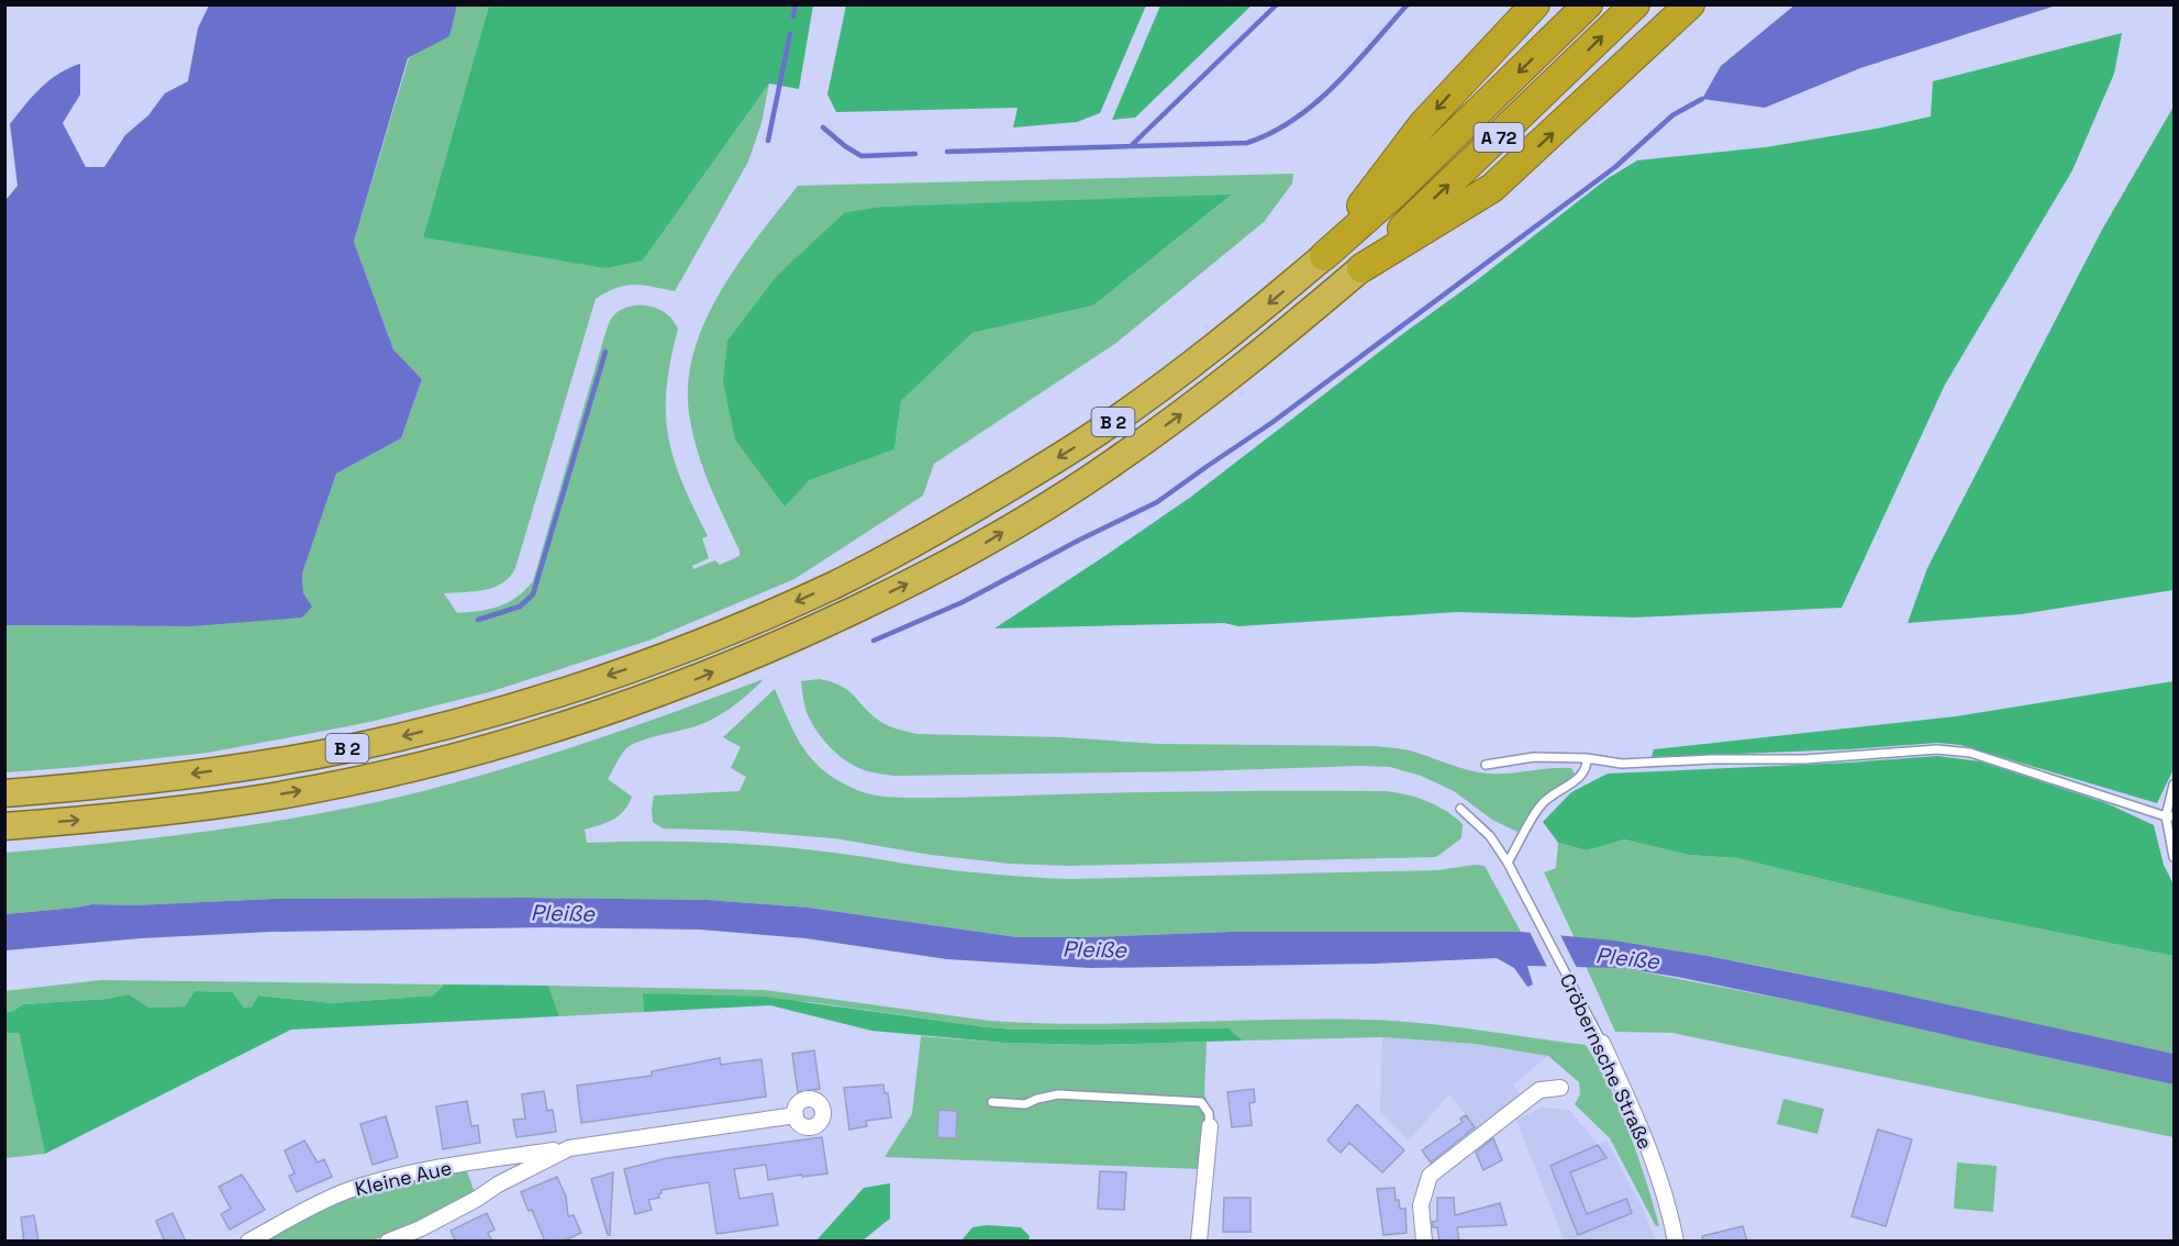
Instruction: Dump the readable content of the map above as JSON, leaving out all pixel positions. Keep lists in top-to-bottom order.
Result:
{
  "streets": {
    "highway": ["A 72", "B 2"],
    "street": ["Cröbernsche Straße", "Kleine Aue"]
  },
  "crossings": [
    ["A 72", "B 2"]
  ],
  "water": ["Pleiße"]
}
